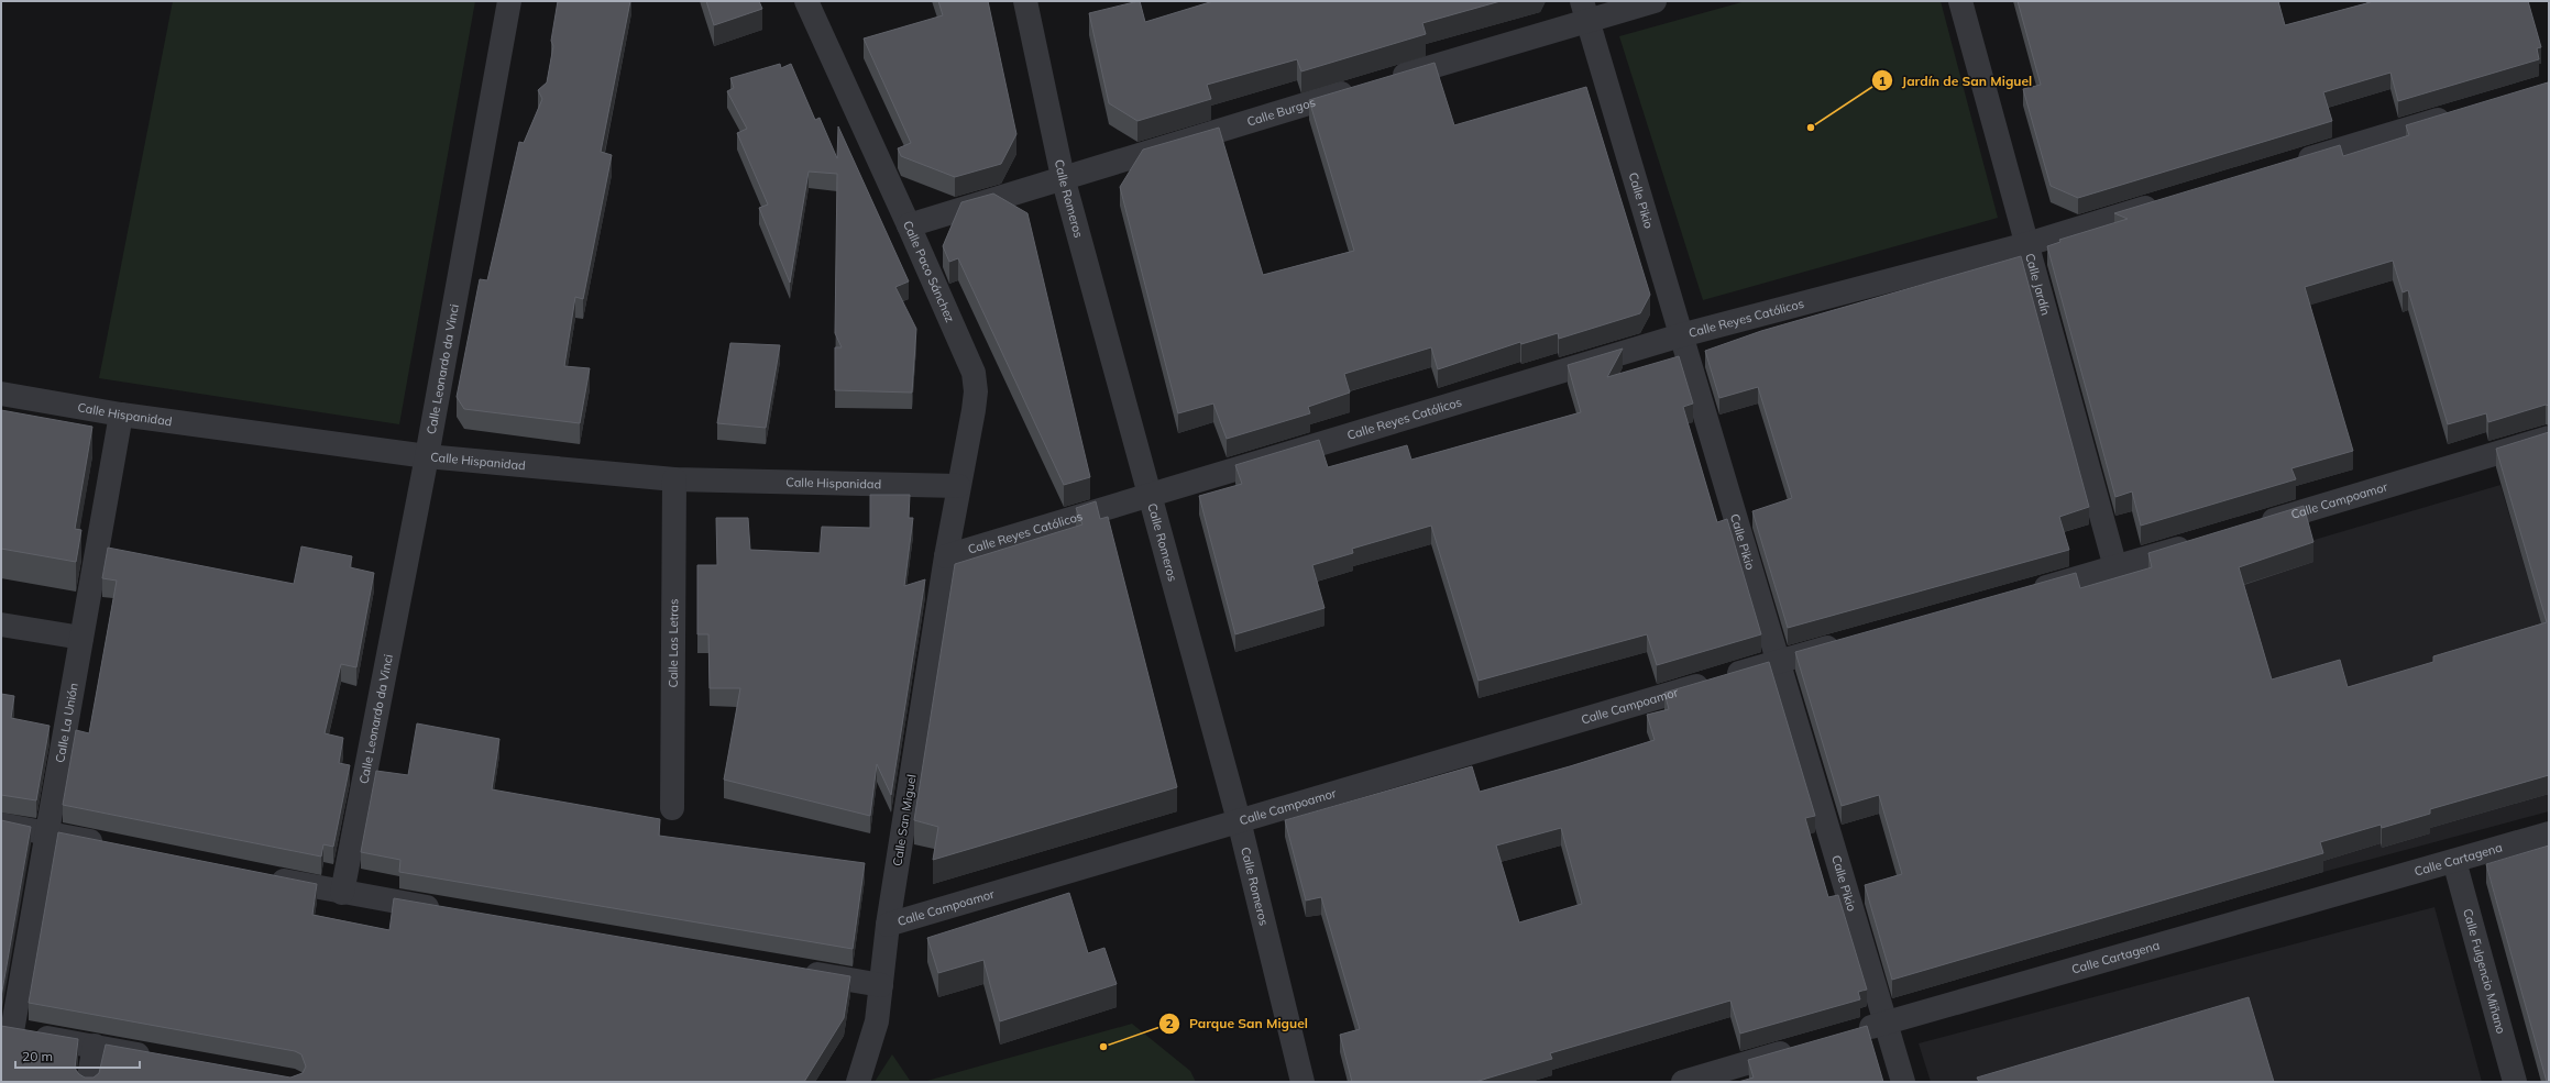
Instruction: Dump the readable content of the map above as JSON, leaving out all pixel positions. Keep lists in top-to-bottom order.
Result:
{
  "streets": {
    "street": [
      "Calle Burgos",
      "Calle Romeros",
      "Calle Pikio",
      "Calle Paco Sánchez",
      "Calle Jardín",
      "Calle Reyes Católicos",
      "Calle Leonardo da Vinci",
      "Calle Hispanidad",
      "Calle Campoamor",
      "Calle Las Letras",
      "Calle La Unión",
      "Calle San Miguel",
      "Calle Cartagena",
      "Calle Fulgencio Miñano"
    ]
  },
  "crossings": [
    ["Calle Burgos", "Calle Romeros"],
    ["Calle Burgos", "Calle Pikio"],
    ["Calle Burgos", "Calle Paco Sánchez"],
    ["Calle Romeros", "Calle Reyes Católicos"],
    ["Calle Romeros", "Calle Campoamor"],
    ["Calle Pikio", "Calle Reyes Católicos"],
    ["Calle Pikio", "Calle Campoamor"],
    ["Calle Pikio", "Calle Cartagena"],
    ["Calle Paco Sánchez", "Calle Reyes Católicos"],
    ["Calle Paco Sánchez", "Calle Hispanidad"],
    ["Calle Paco Sánchez", "Calle San Miguel"],
    ["Calle Jardín", "Calle Reyes Católicos"],
    ["Calle Reyes Católicos", "Calle San Miguel"],
    ["Calle Leonardo da Vinci", "Calle Hispanidad"],
    ["Calle Hispanidad", "Calle Las Letras"],
    ["Calle Hispanidad", "Calle La Unión"],
    ["Calle Campoamor", "Calle San Miguel"],
    ["Calle Cartagena", "Calle Fulgencio Miñano"]
  ],
  "places": ["Jardín de San Miguel", "Parque San Miguel"],
  "scale_bar": "20 m"
}
